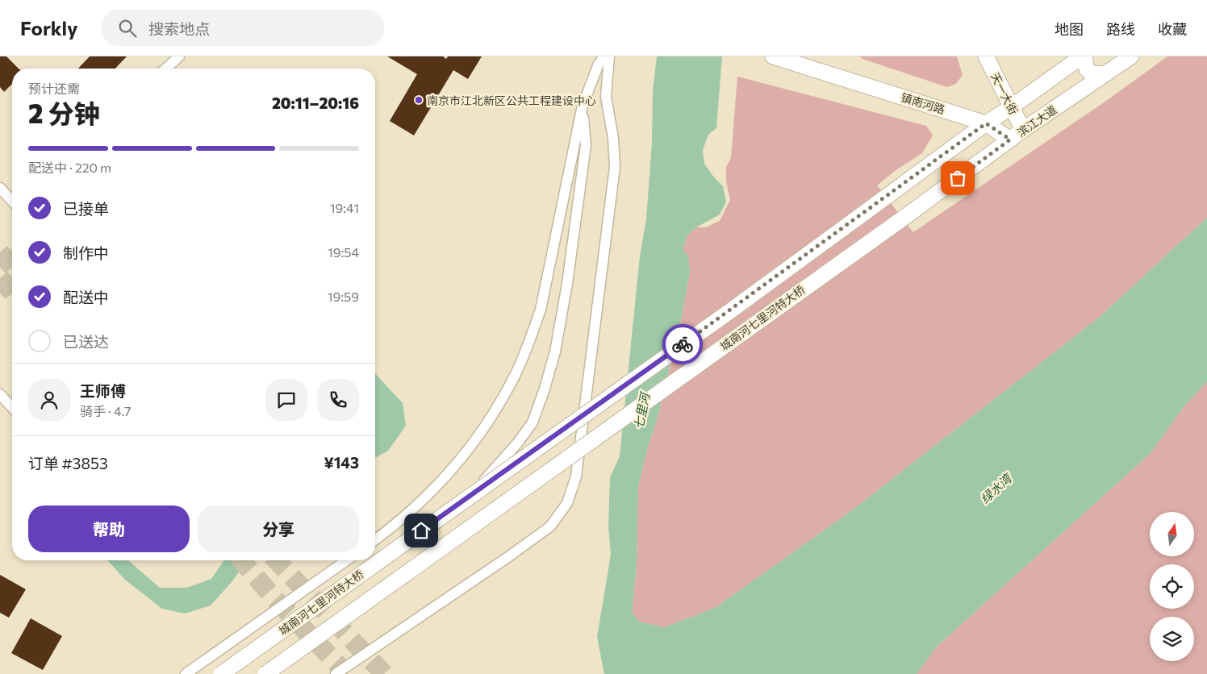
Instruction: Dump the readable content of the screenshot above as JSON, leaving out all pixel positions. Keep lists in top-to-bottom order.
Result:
{
  "streets": {
    "main road": [
      "天一大街",
      "镇南河路",
      "滨江大道",
      "城南河七里河特大桥"
    ]
  },
  "crossings": [
    ["天一大街", "滨江大道"],
    ["镇南河路", "滨江大道"],
    ["镇南河路", "城南河七里河特大桥"],
    ["滨江大道", "城南河七里河特大桥"]
  ],
  "water": ["七里河", "绿水湾"],
  "places": ["南京市江北新区公共工程建设中心"],
  "north": "top",
  "page": {
    "header": "Forkly",
    "search": "搜索地点",
    "nav": ["地图", "路线", "收藏"],
    "heading": ["2 分钟", "预计还需", "20:11–20:16"],
    "panel": [
      "王师傅",
      "骑手 · 4.7",
      "订单 #3853",
      "¥143"
    ],
    "bar": "配送中 · 220 m",
    "list": [
      ["已接单", "19:41"],
      ["制作中", "19:54"],
      ["配送中", "19:59"],
      "已送达"
    ],
    "buttons": ["帮助", "分享"]
  }
}
